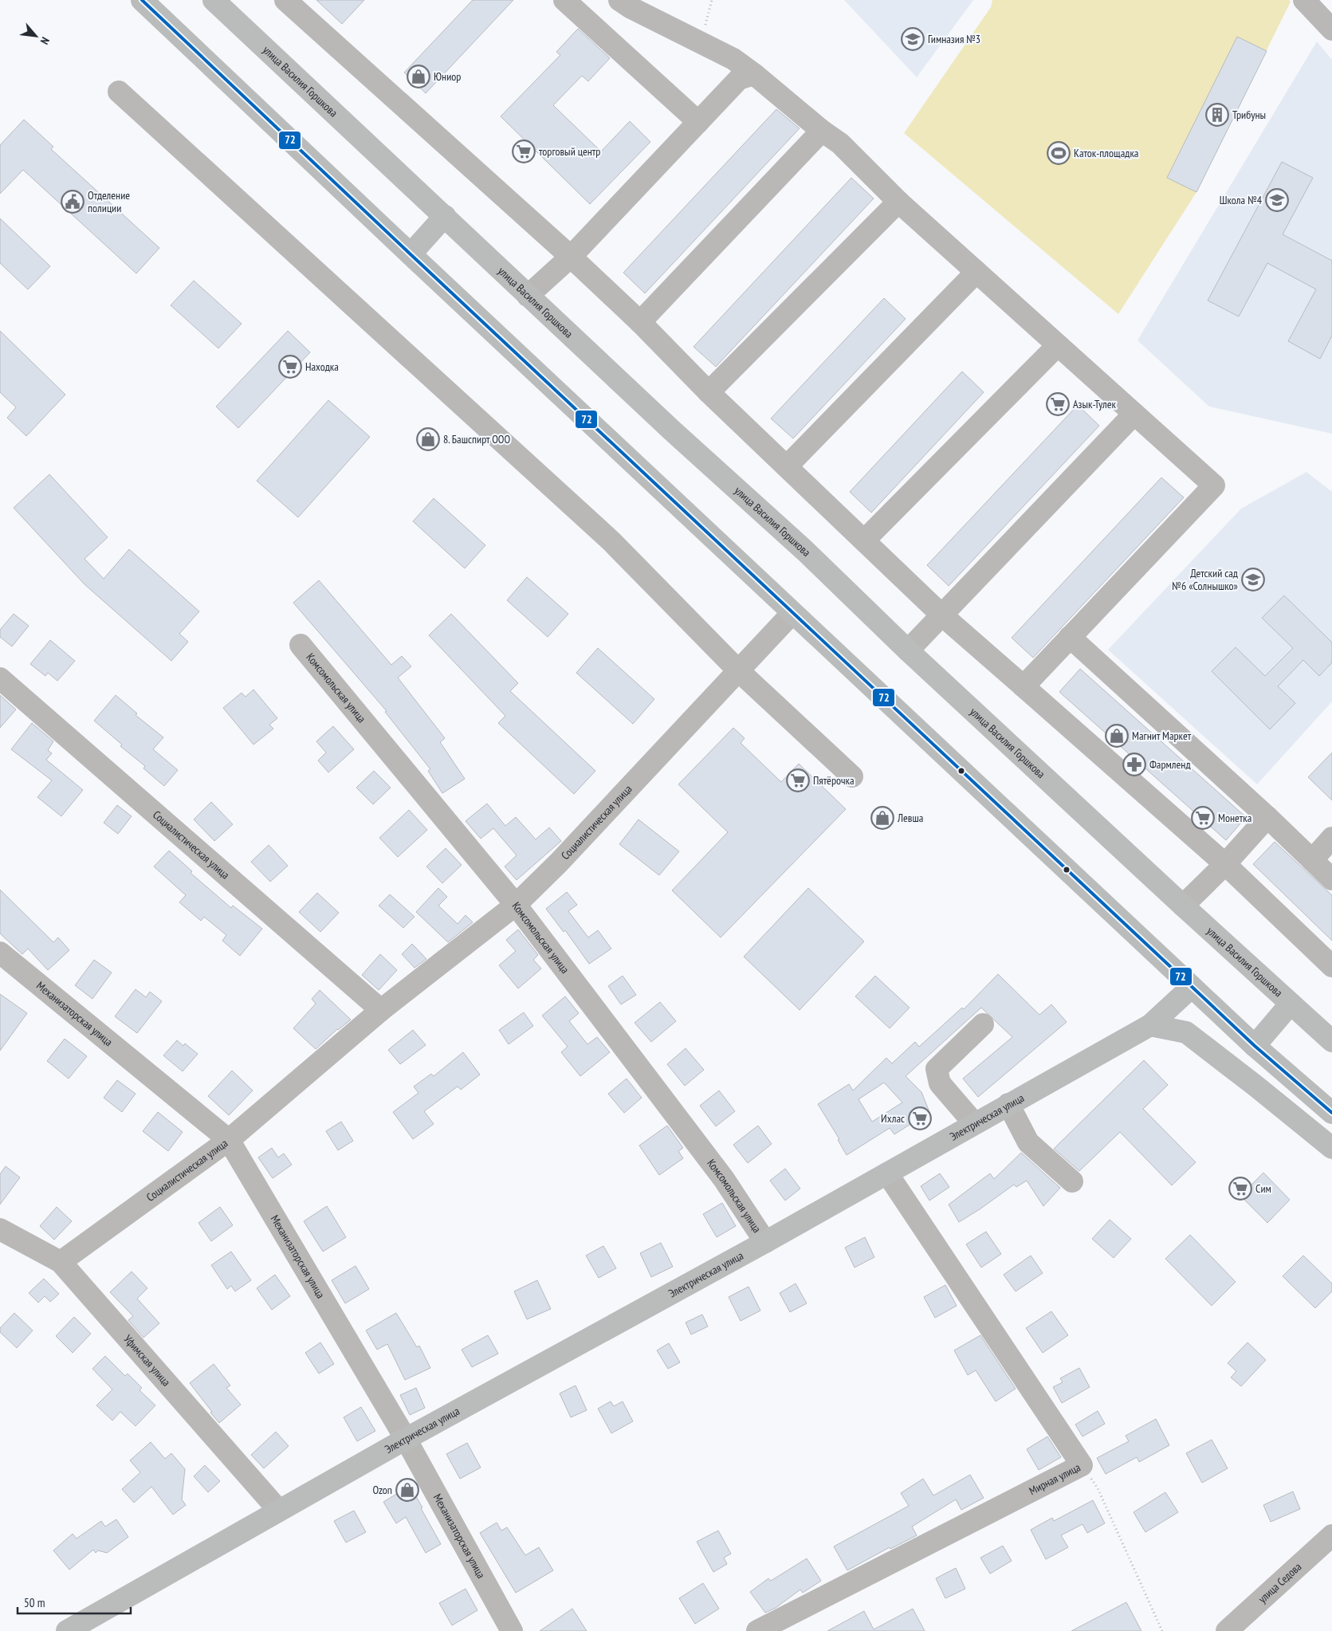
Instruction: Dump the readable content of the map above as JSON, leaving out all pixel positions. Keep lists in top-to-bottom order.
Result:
{
  "streets": {
    "main road": ["улица Василия Горшкова", "Электрическая улица"],
    "street": [
      "Комсомольская улица",
      "Социалистическая улица",
      "Механизаторская улица",
      "Уфимская улица",
      "Мирная улица",
      "улица Седова"
    ]
  },
  "crossings": [
    ["Комсомольская улица", "Социалистическая улица"],
    ["Комсомольская улица", "Электрическая улица"],
    ["Социалистическая улица", "Механизаторская улица"],
    ["Социалистическая улица", "Уфимская улица"],
    ["Механизаторская улица", "Электрическая улица"],
    ["Электрическая улица", "Уфимская улица"],
    ["Электрическая улица", "Мирная улица"]
  ],
  "places": {
    "school or university": ["Гимназия №3", "Школа №4", "Детский сад №6 «Солнышко»"],
    "shop": [
      "Юниор",
      "8. Башспирт ООО",
      "Магнит Маркет",
      "Левша",
      "Ozon"
    ],
    "building": ["Трибуны"],
    "supermarket": [
      "торговый центр",
      "Находка",
      "Азык-Тулек",
      "Пятёрочка",
      "Монетка",
      "Ихлас",
      "Сим"
    ],
    "sports": ["Каток-площадка"],
    "public building": ["Отделение полиции"],
    "pharmacy": ["Фармленд"]
  },
  "lines": ["transit line 72"],
  "scale_bar": "50 m",
  "north": "bottom right"
}
